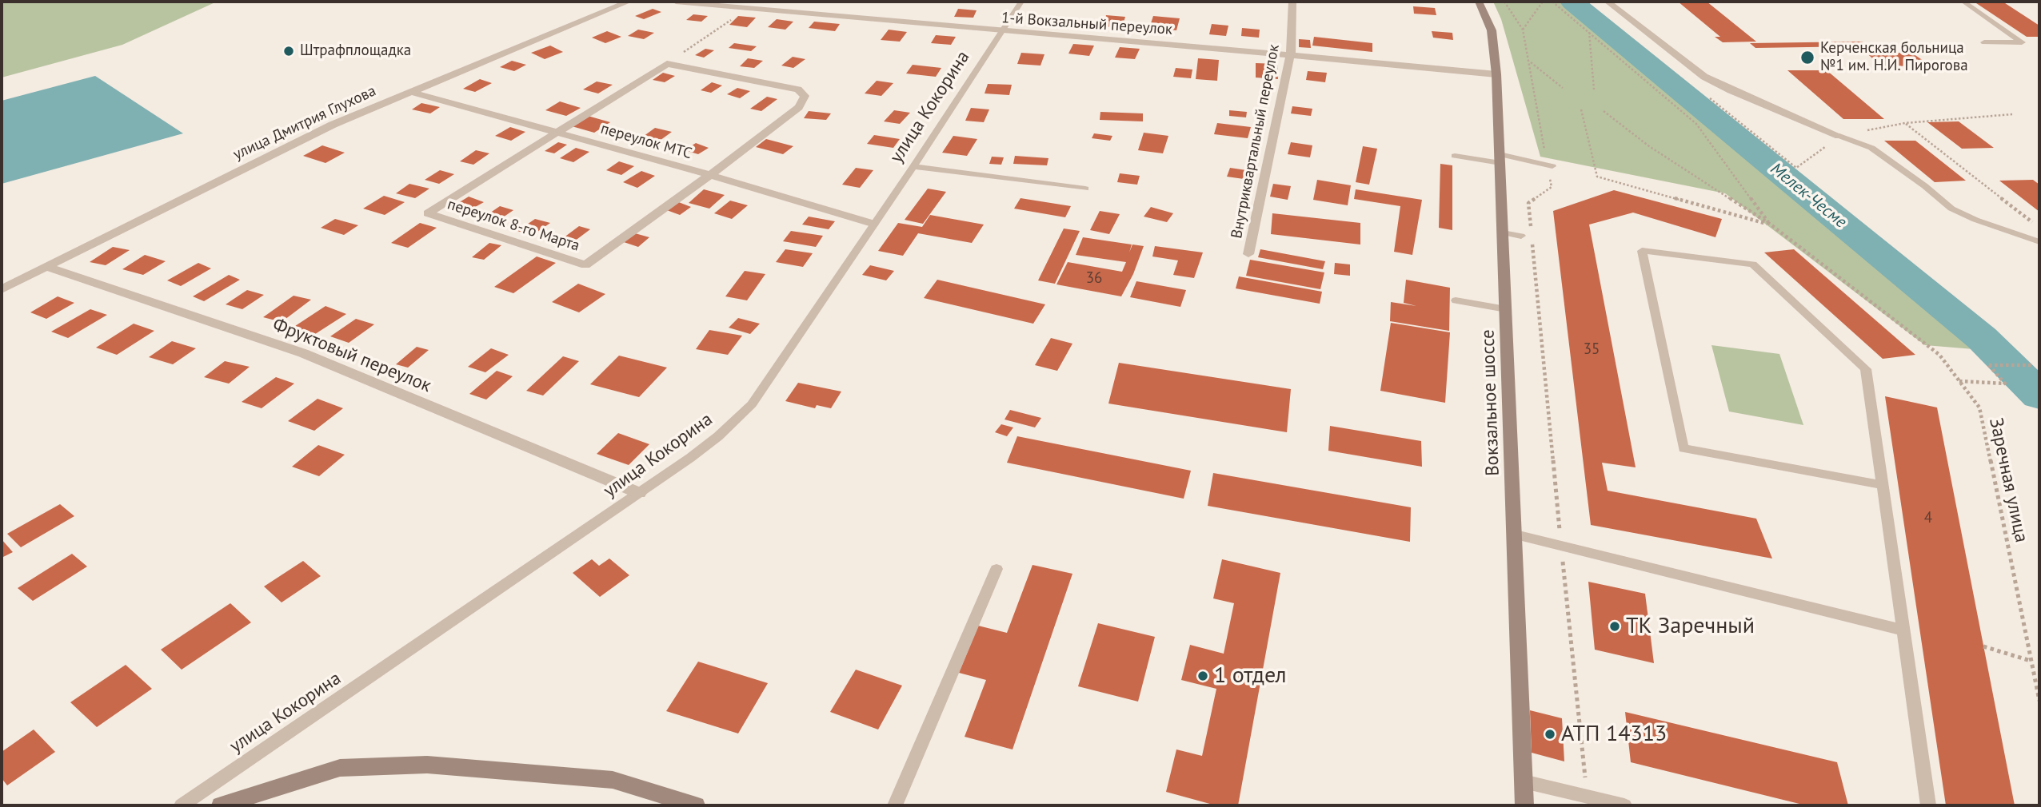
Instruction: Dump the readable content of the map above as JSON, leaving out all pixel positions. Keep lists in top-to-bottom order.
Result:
{
  "streets": {
    "main road": ["Вокзальное шоссе"],
    "street": [
      "1-й Вокзальный переулок",
      "улица Дмитрия Глухова",
      "переулок МТС",
      "Внутриквартальный переулок",
      "переулок 8-го Марта",
      "Фруктовый переулок"
    ],
    "lane": ["улица Кокорина"],
    "path": ["Заречная улица"]
  },
  "crossings": [
    ["1-й Вокзальный переулок", "улица Кокорина"],
    ["1-й Вокзальный переулок", "Внутриквартальный переулок"],
    ["1-й Вокзальный переулок", "Вокзальное шоссе"],
    ["улица Кокорина", "переулок МТС"],
    ["улица Кокорина", "Фруктовый переулок"],
    ["улица Дмитрия Глухова", "переулок МТС"],
    ["улица Дмитрия Глухова", "Фруктовый переулок"],
    ["переулок МТС", "переулок 8-го Марта"]
  ],
  "water": ["Мелек-Чесме"],
  "places": [
    "Штрафплощадка",
    "Керченская больница №1 им. Н.И. Пирогова",
    "ТК Заречный",
    "1 отдел",
    "АТП 14313"
  ],
  "house_numbers": ["36", "35", "4"]
}
